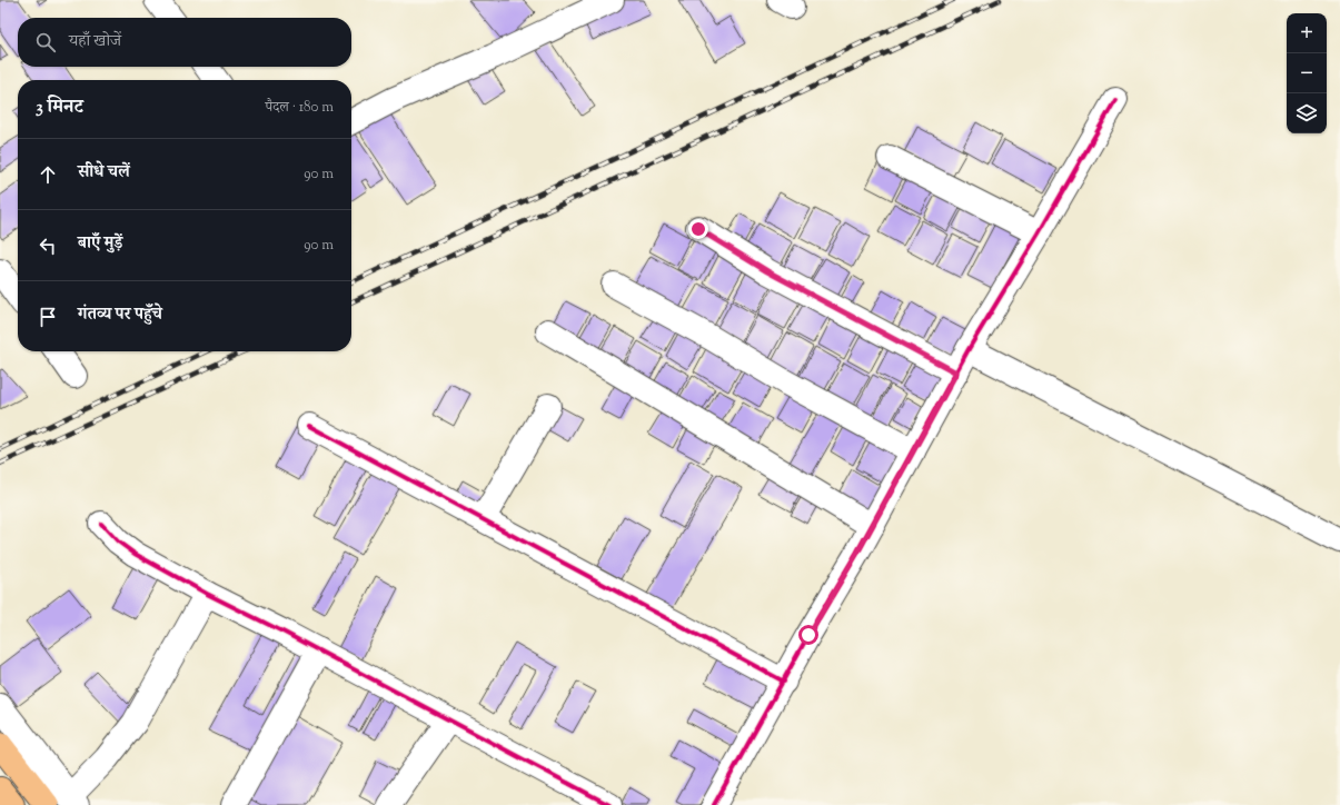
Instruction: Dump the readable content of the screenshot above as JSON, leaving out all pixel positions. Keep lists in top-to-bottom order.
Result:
{
  "page": {
    "map_buttons": ["+", "−"],
    "search": "यहाँ खोजें",
    "heading": ["3 मिनट", "पैदल · 180 m"],
    "list": [
      ["सीधे चलें", "90 m"],
      ["बाएँ मुड़ें", "90 m"],
      "गंतव्य पर पहुँचे"
    ]
  }
}
